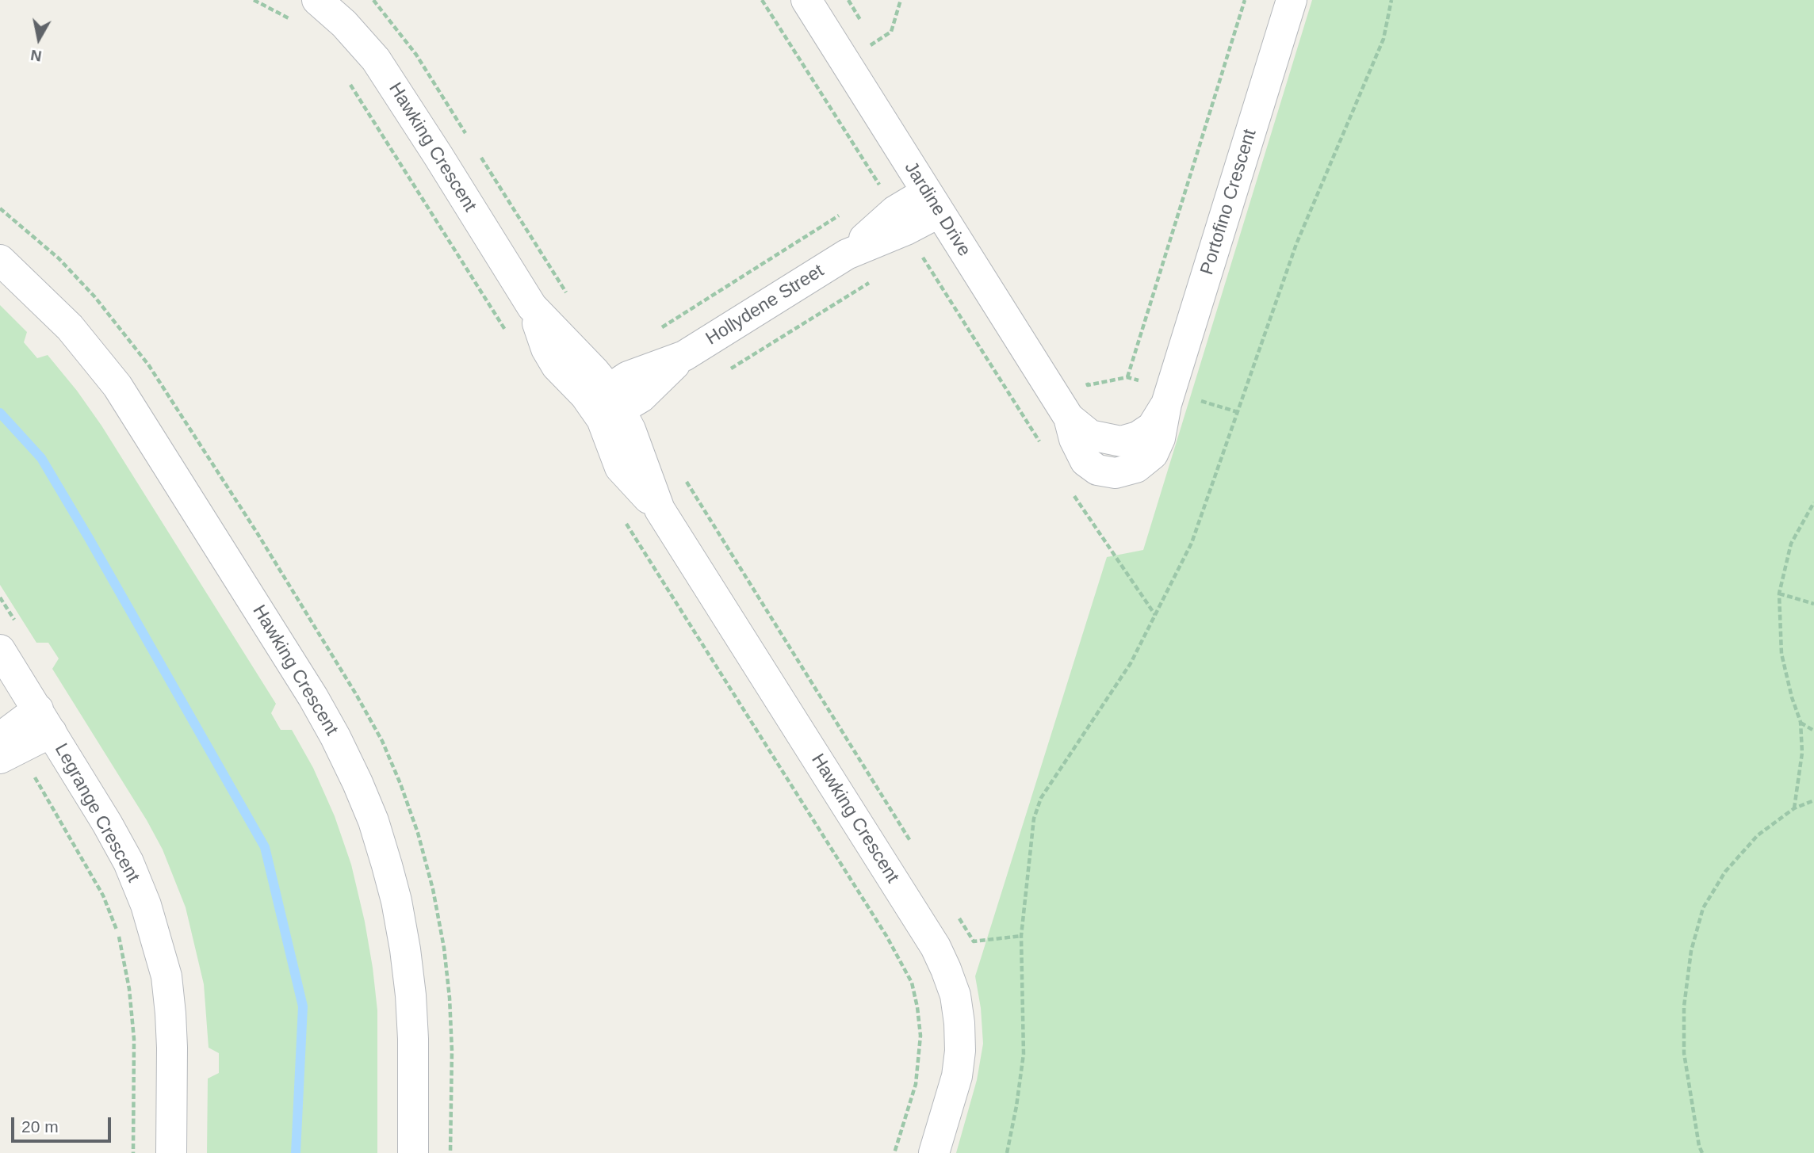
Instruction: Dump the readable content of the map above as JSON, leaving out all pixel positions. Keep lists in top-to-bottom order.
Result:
{
  "streets": {
    "street": [
      "Hawking Crescent",
      "Portofino Crescent",
      "Jardine Drive",
      "Hollydene Street",
      "Legrange Crescent"
    ]
  },
  "crossings": [
    ["Hawking Crescent", "Hollydene Street"],
    ["Portofino Crescent", "Jardine Drive"],
    ["Jardine Drive", "Hollydene Street"]
  ],
  "scale_bar": "20 m",
  "north": "bottom"
}
